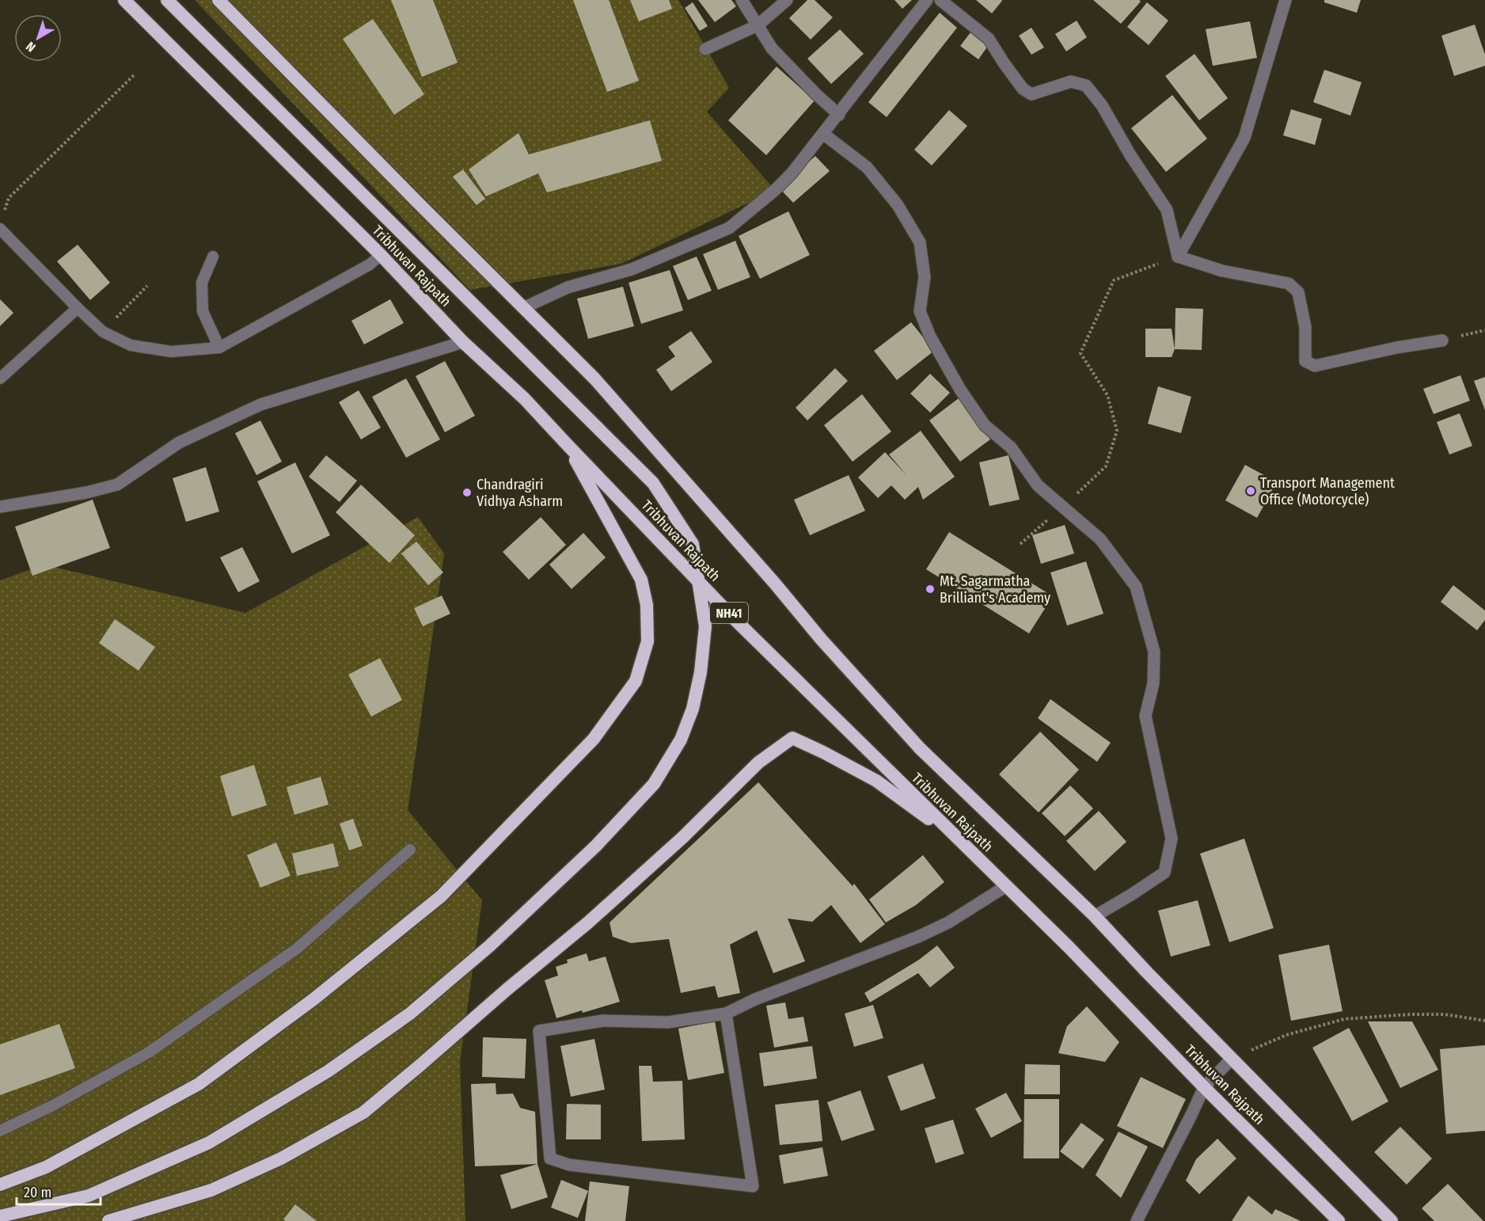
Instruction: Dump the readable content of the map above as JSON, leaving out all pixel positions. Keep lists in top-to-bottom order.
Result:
{
  "streets": {
    "highway": ["Tribhuvan Rajpath", "NH41"]
  },
  "places": ["Transport Management Office (Motorcycle)", "Chandragiri Vidhya Asharm", "Mt. Sagarmatha Brilliant's Academy"],
  "scale_bar": "20 m",
  "north": "bottom left"
}
